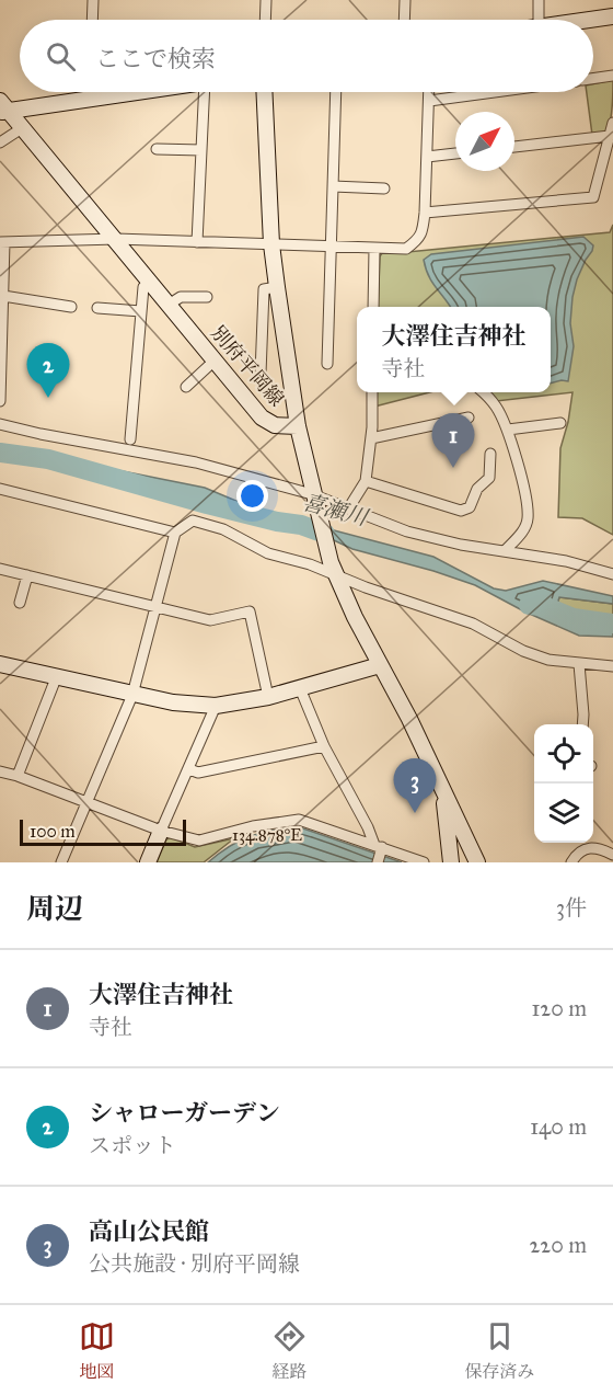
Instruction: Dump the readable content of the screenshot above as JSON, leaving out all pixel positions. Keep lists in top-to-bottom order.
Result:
{
  "streets": {
    "street": ["別府平岡線"]
  },
  "water": ["喜瀬川"],
  "scale_bar": "100 m",
  "north": "top right",
  "page": {
    "search": "ここで検索",
    "popup": ["大澤住吉神社", "寺社"],
    "pins": ["2", "1", "3"],
    "scale": "100 m",
    "heading": ["周辺", "3件"],
    "list": [
      {
        "mark": "1",
        "name": "大澤住吉神社",
        "note": "寺社",
        "value": "120 m"
      },
      {
        "mark": "2",
        "name": "シャローガーデン",
        "note": "スポット",
        "value": "140 m"
      },
      {
        "mark": "3",
        "name": "高山公民館",
        "note": "公共施設 · 別府平岡線",
        "value": "220 m"
      }
    ],
    "nav": ["地図", "経路", "保存済み"]
  },
  "coordinates": ["134.878°E"]
}
